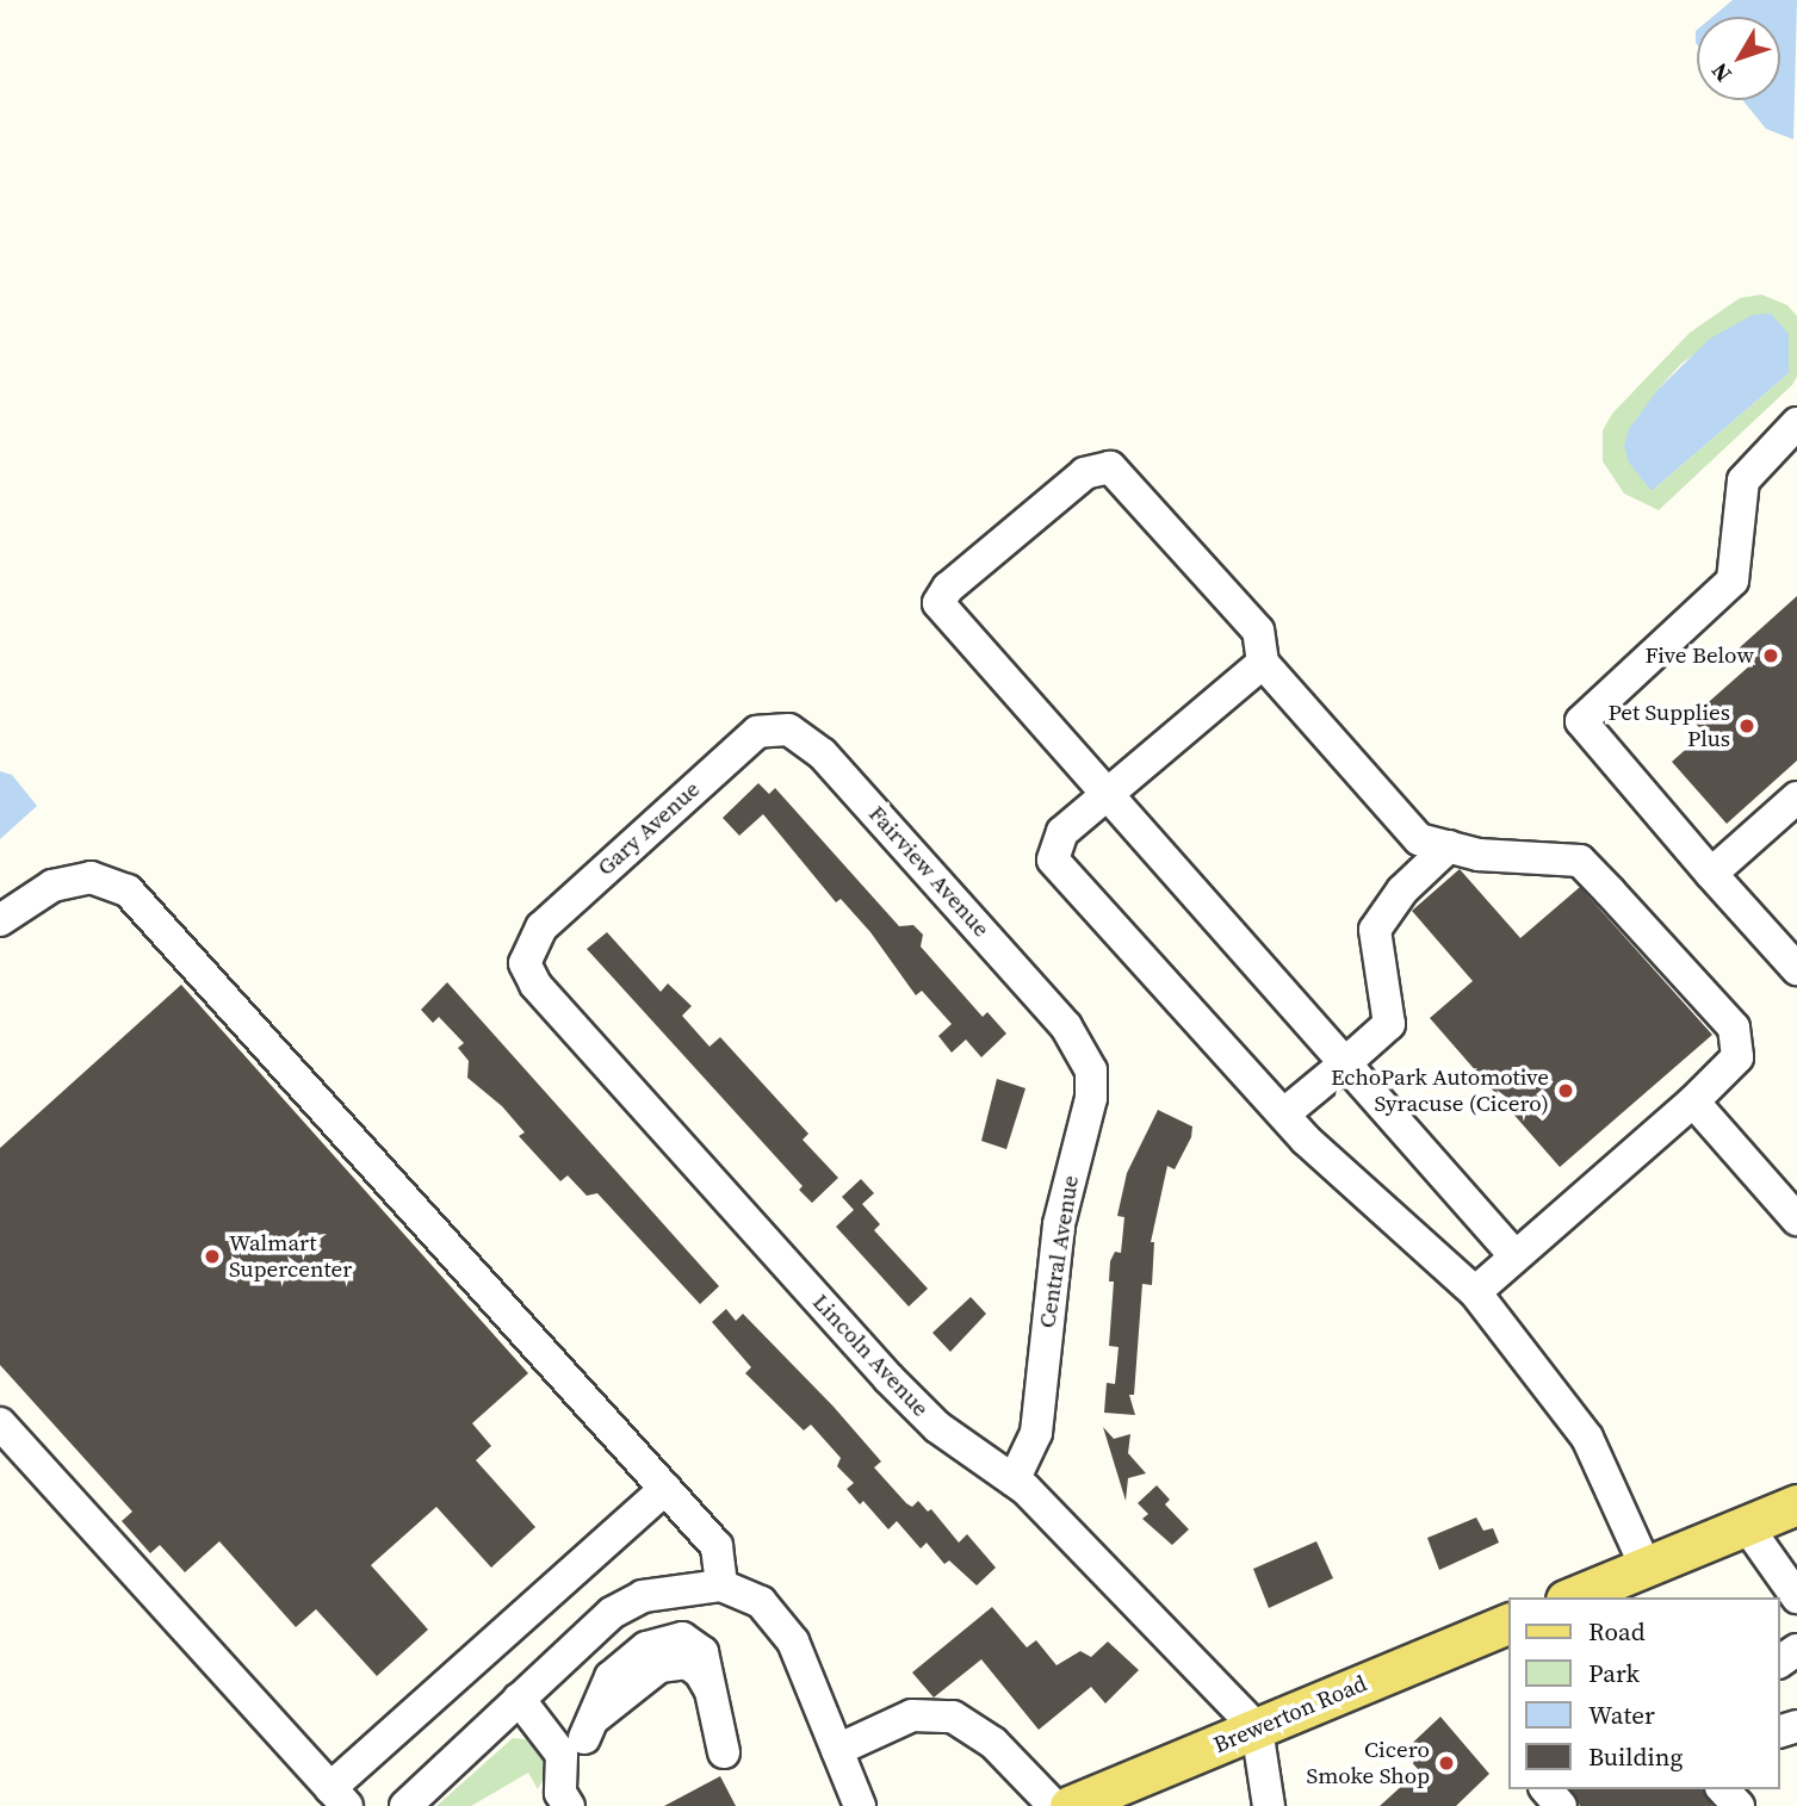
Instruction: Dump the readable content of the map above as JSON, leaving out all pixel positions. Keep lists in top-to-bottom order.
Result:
{
  "streets": {
    "main road": ["Brewerton Road"],
    "street": [
      "Gary Avenue",
      "Fairview Avenue",
      "Central Avenue",
      "Lincoln Avenue"
    ]
  },
  "crossings": [
    ["Gary Avenue", "Fairview Avenue"],
    ["Gary Avenue", "Lincoln Avenue"],
    ["Fairview Avenue", "Central Avenue"],
    ["Central Avenue", "Lincoln Avenue"],
    ["Lincoln Avenue", "Brewerton Road"]
  ],
  "places": [
    "Five Below",
    "Pet Supplies Plus",
    "EchoPark Automotive Syracuse (Cicero)",
    "Walmart Supercenter",
    "Cicero Smoke Shop"
  ],
  "legend": [
    "Road",
    "Park",
    "Water",
    "Building"
  ],
  "north": "bottom left"
}
